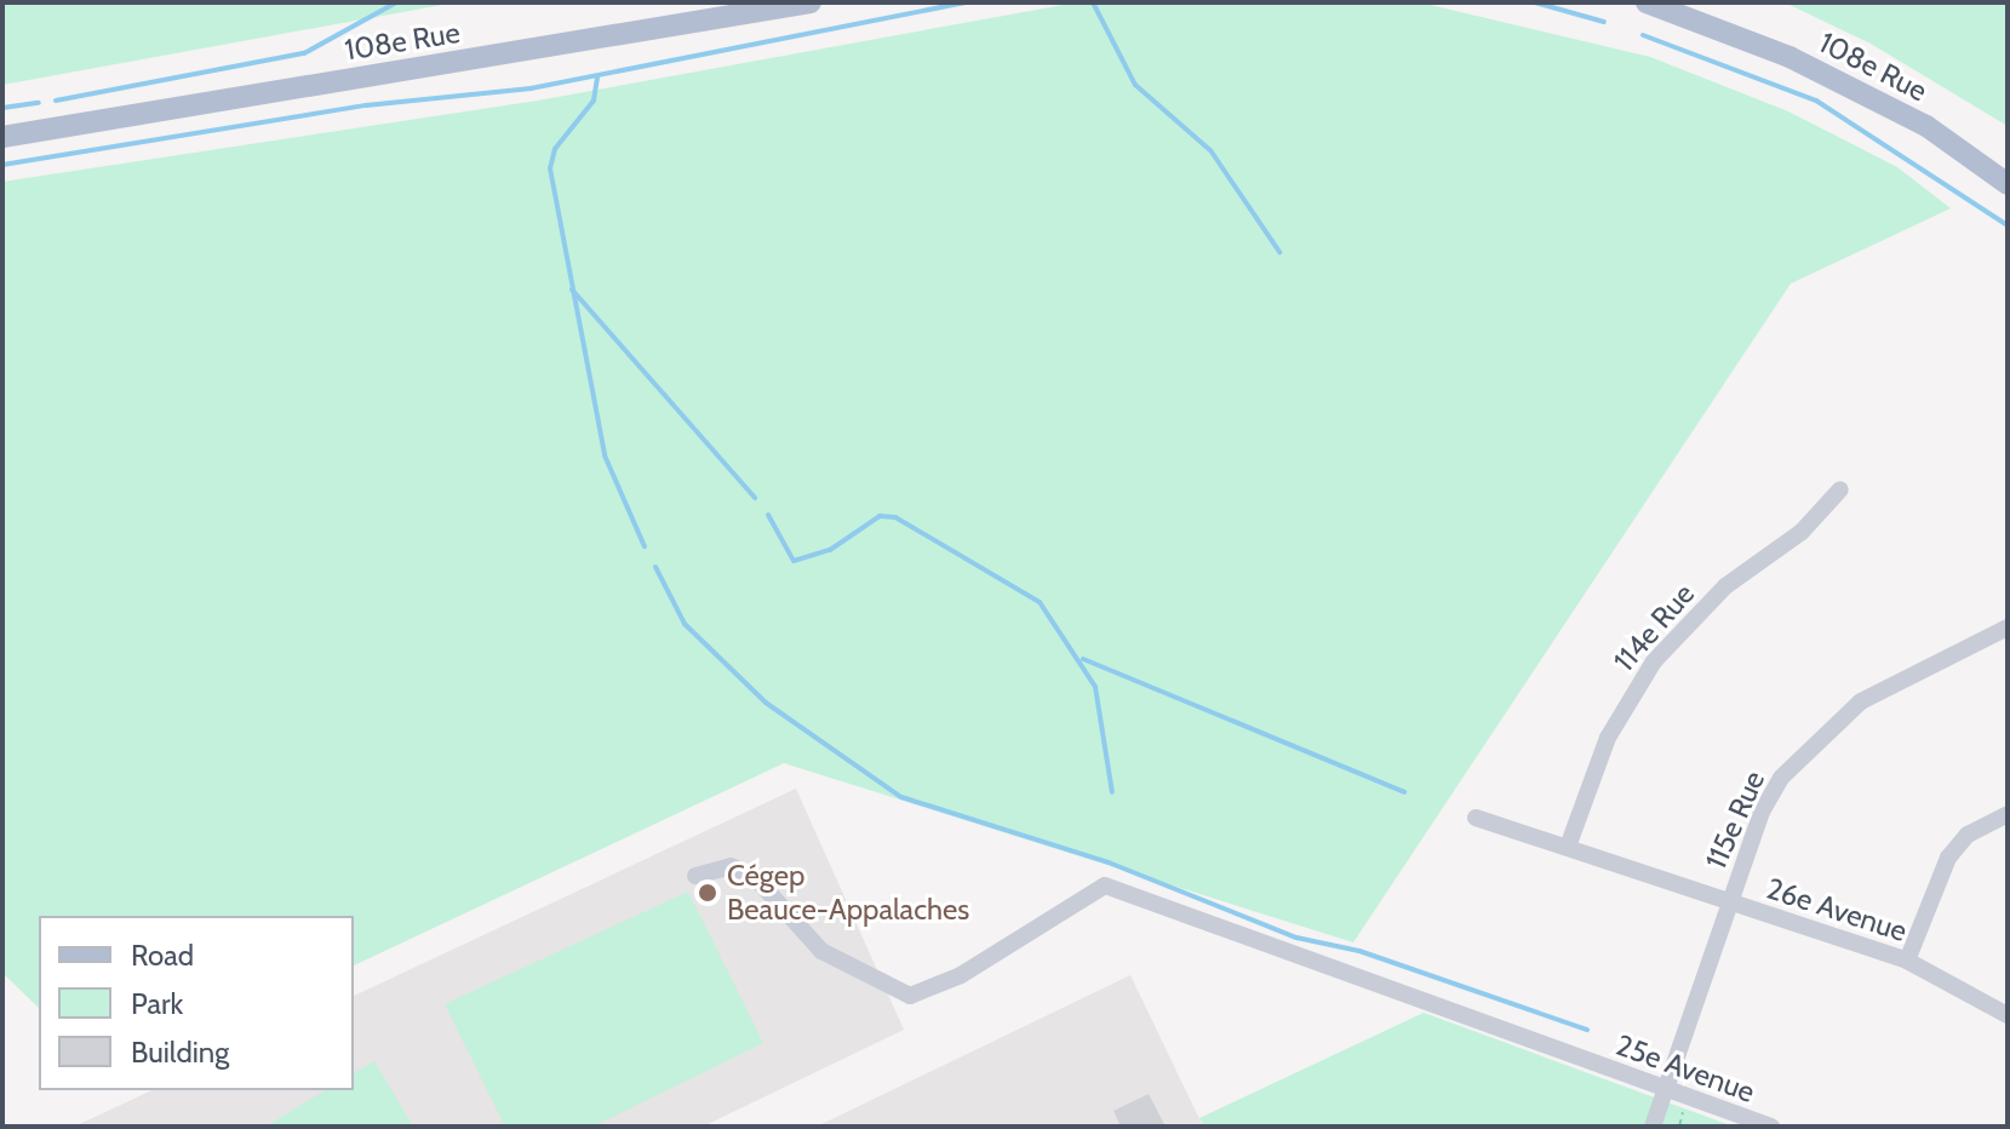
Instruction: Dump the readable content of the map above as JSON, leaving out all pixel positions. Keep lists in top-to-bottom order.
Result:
{
  "streets": {
    "main road": ["108e Rue"],
    "street": [
      "114e Rue",
      "115e Rue",
      "26e Avenue",
      "25e Avenue"
    ]
  },
  "crossings": [
    ["114e Rue", "26e Avenue"],
    ["115e Rue", "26e Avenue"],
    ["115e Rue", "25e Avenue"]
  ],
  "places": ["Cégep Beauce-Appalaches"],
  "legend": ["Road", "Park", "Building"]
}
